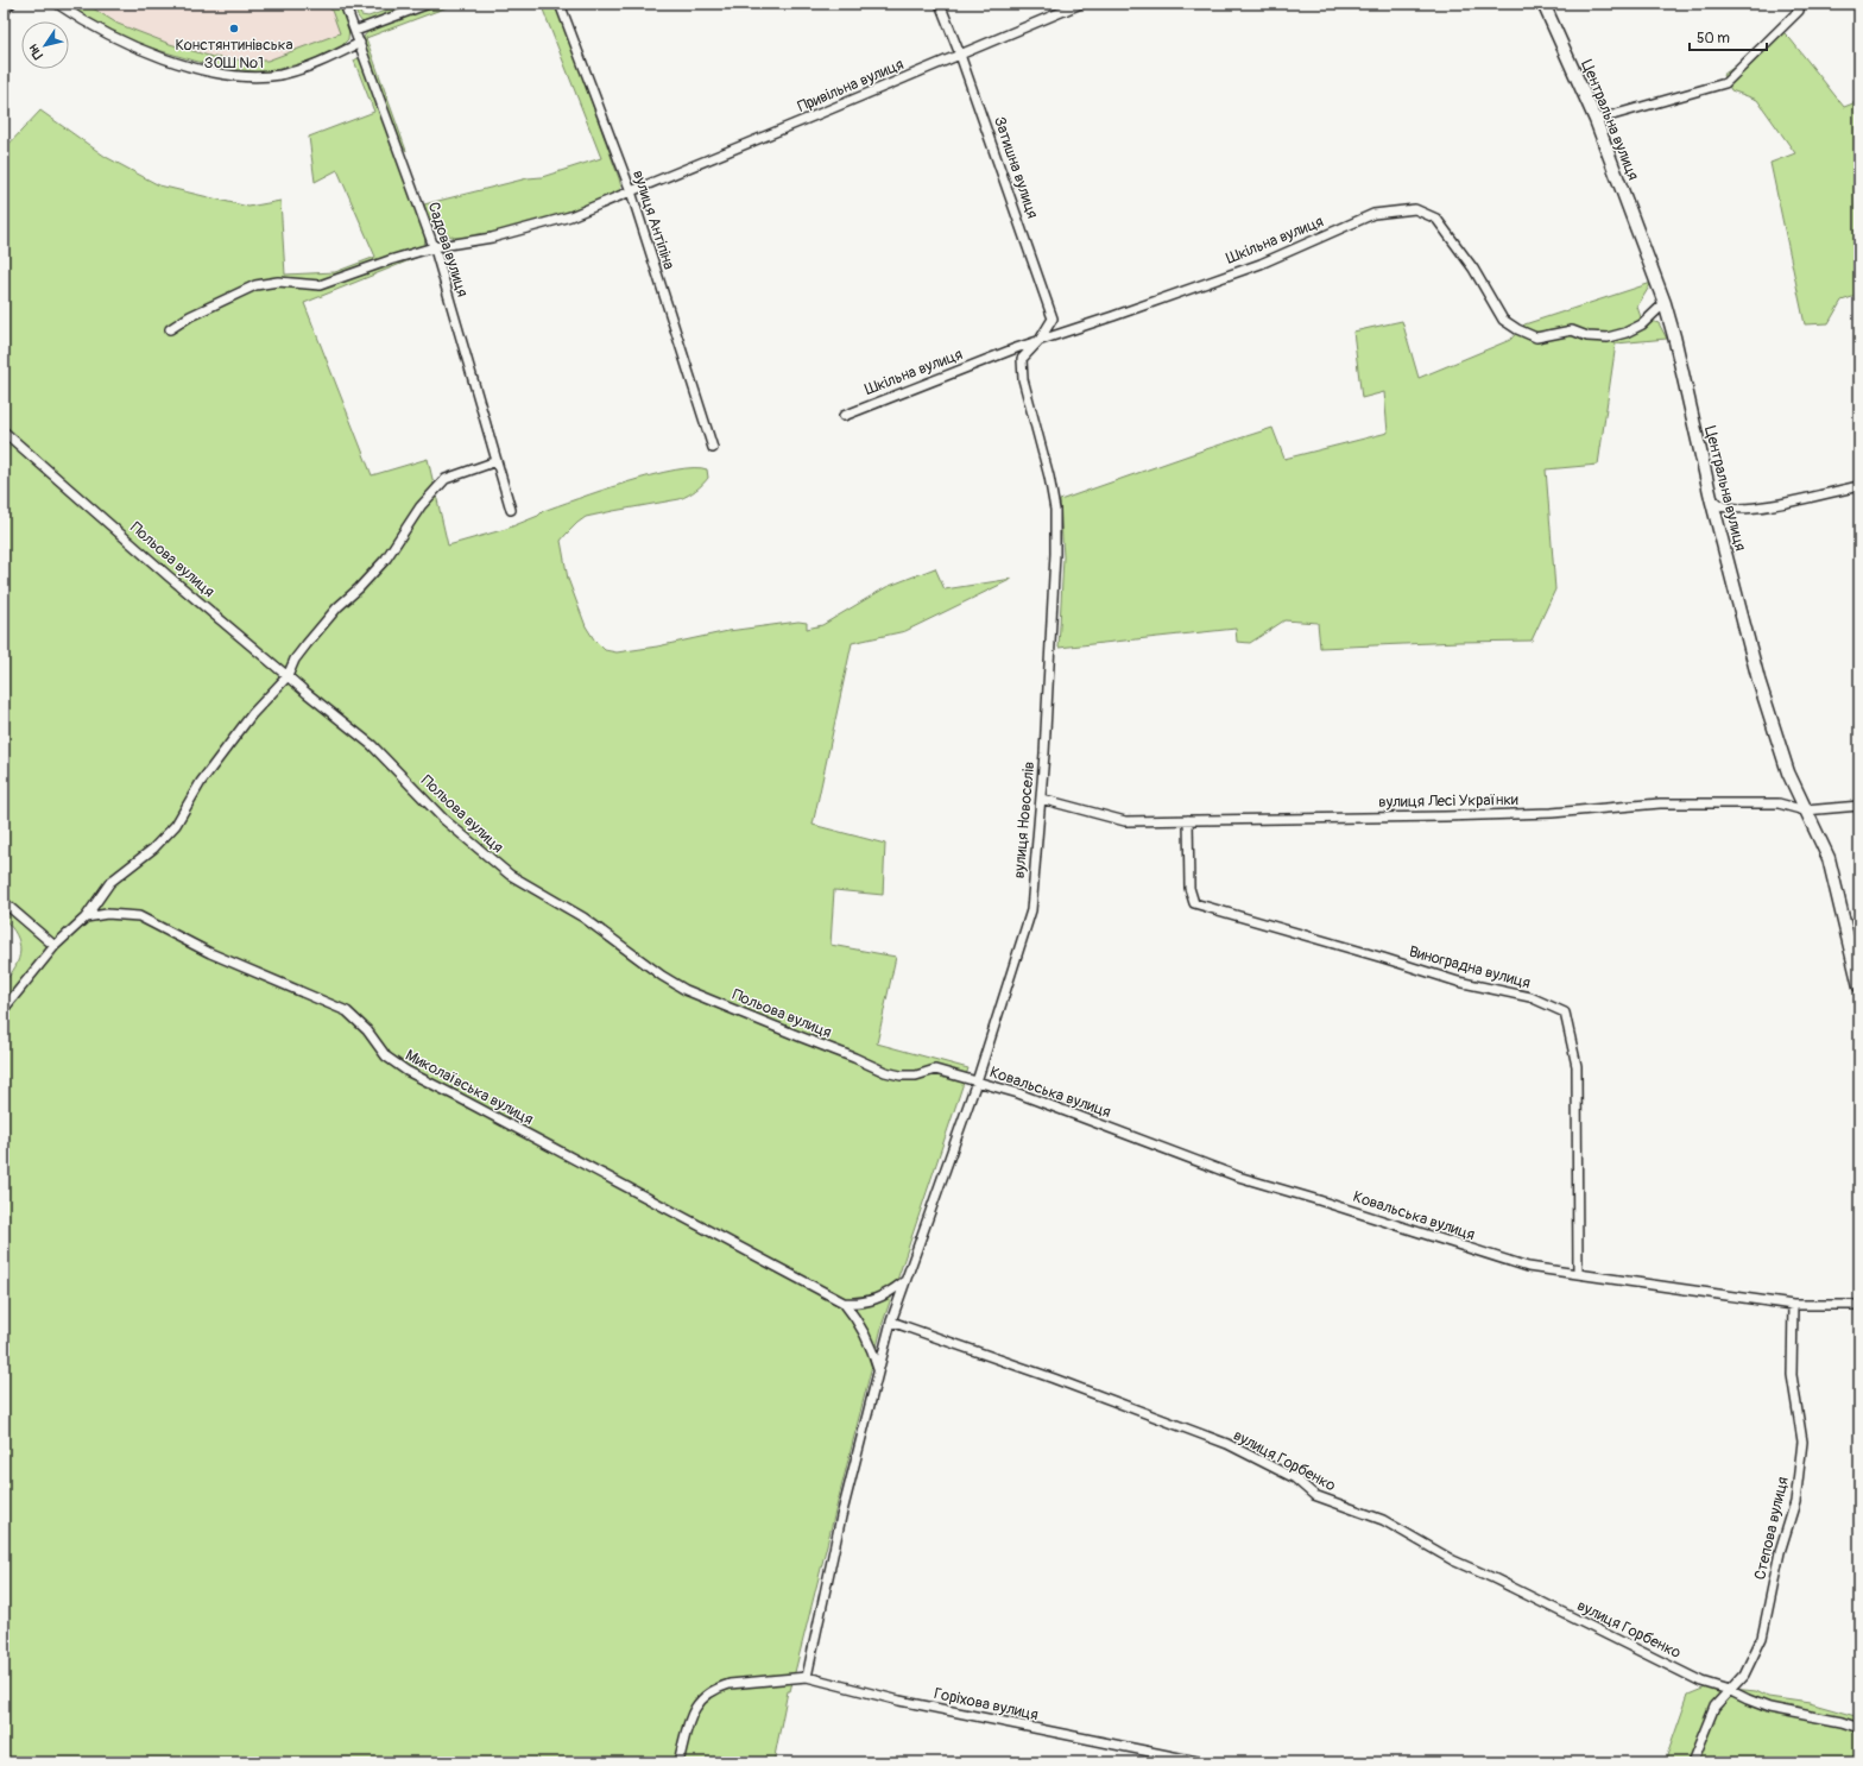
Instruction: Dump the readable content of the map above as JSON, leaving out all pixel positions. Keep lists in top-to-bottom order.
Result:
{
  "streets": {
    "street": [
      "Привільна вулиця",
      "Центральна вулиця",
      "Затишна вулиця",
      "вулиця Антіпіна",
      "Шкільна вулиця",
      "Садова вулиця",
      "Польова вулиця",
      "вулиця Лесі Українки",
      "вулиця Новоселів",
      "Виноградна вулиця",
      "Миколаївська вулиця",
      "Ковальська вулиця",
      "вулиця Горбенко",
      "Степова вулиця",
      "Горіхова вулиця"
    ]
  },
  "crossings": [
    ["Привільна вулиця", "Затишна вулиця"],
    ["Привільна вулиця", "вулиця Антіпіна"],
    ["Привільна вулиця", "Садова вулиця"],
    ["Центральна вулиця", "Шкільна вулиця"],
    ["Центральна вулиця", "вулиця Лесі Українки"],
    ["Затишна вулиця", "Шкільна вулиця"],
    ["Затишна вулиця", "вулиця Новоселів"],
    ["Шкільна вулиця", "вулиця Новоселів"],
    ["Польова вулиця", "вулиця Новоселів"],
    ["Польова вулиця", "Ковальська вулиця"],
    ["вулиця Лесі Українки", "вулиця Новоселів"],
    ["вулиця Лесі Українки", "Виноградна вулиця"],
    ["вулиця Новоселів", "Миколаївська вулиця"],
    ["вулиця Новоселів", "Ковальська вулиця"],
    ["вулиця Новоселів", "вулиця Горбенко"],
    ["вулиця Новоселів", "Горіхова вулиця"],
    ["Виноградна вулиця", "Ковальська вулиця"],
    ["Ковальська вулиця", "Степова вулиця"],
    ["вулиця Горбенко", "Степова вулиця"]
  ],
  "places": ["Констянтинівська ЗОШ №1"],
  "scale_bar": "50 m",
  "north": "bottom left"
}
